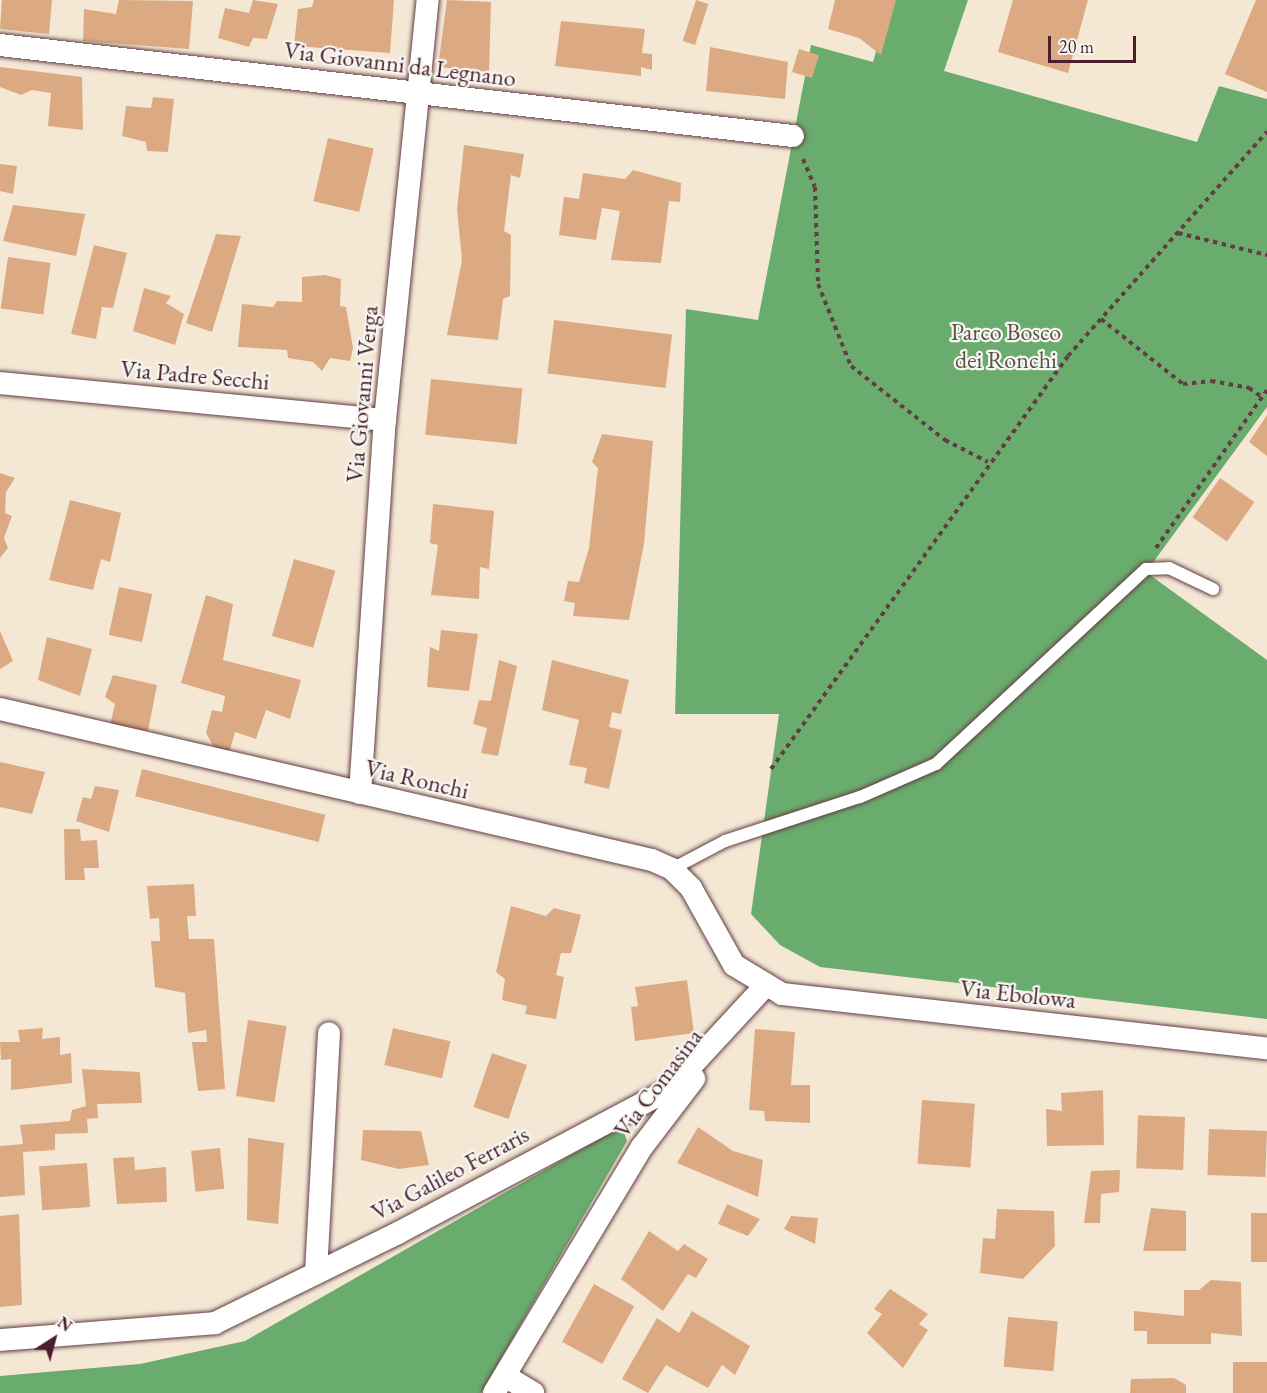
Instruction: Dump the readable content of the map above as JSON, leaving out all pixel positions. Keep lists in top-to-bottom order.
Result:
{
  "streets": {
    "street": [
      "Via Giovanni da Legnano",
      "Via Padre Secchi",
      "Via Giovanni Verga",
      "Via Ronchi",
      "Via Ebolowa",
      "Via Comasina",
      "Via Galileo Ferraris"
    ]
  },
  "crossings": [
    ["Via Giovanni da Legnano", "Via Giovanni Verga"],
    ["Via Padre Secchi", "Via Giovanni Verga"],
    ["Via Giovanni Verga", "Via Ronchi"],
    ["Via Ebolowa", "Via Comasina"],
    ["Via Comasina", "Via Galileo Ferraris"]
  ],
  "parks": ["Parco Bosco dei Ronchi"],
  "scale_bar": "20 m",
  "north": "top right"
}
